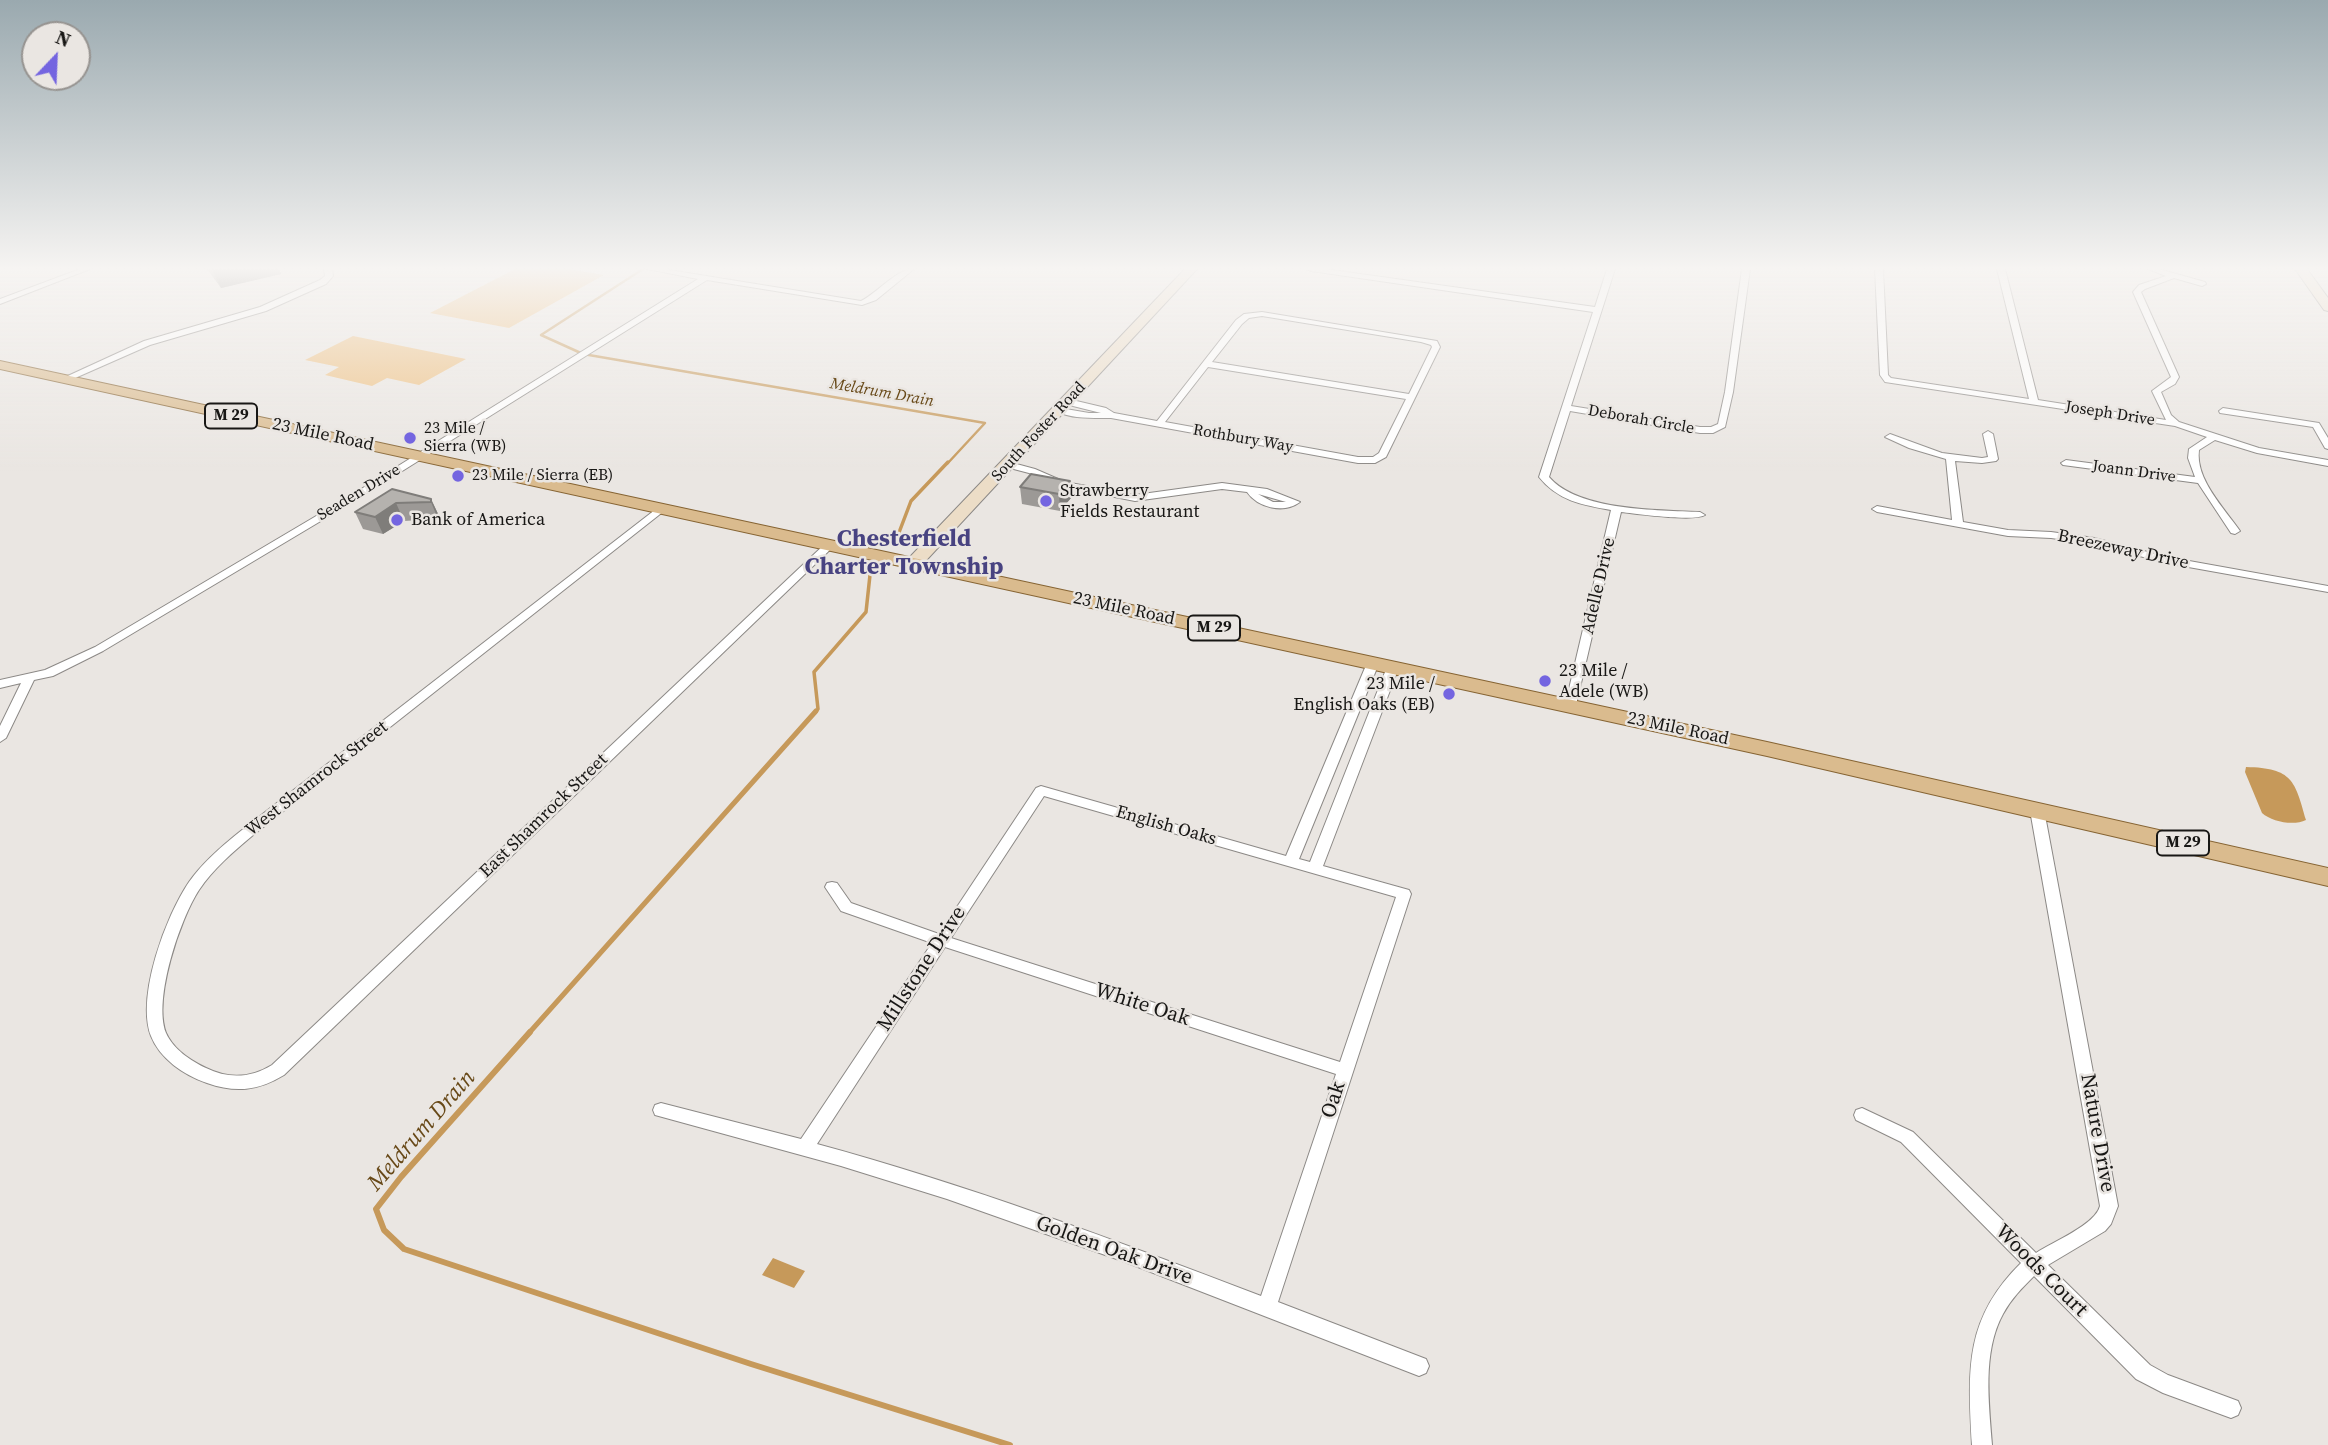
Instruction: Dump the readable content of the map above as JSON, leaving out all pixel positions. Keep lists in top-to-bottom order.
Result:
{
  "streets": {
    "main road": ["M 29", "23 Mile Road"],
    "street": [
      "Joseph Drive",
      "Deborah Circle",
      "South Foster Road",
      "Rothbury Way",
      "Joann Drive",
      "Seaden Drive",
      "Breezeway Drive",
      "Adelle Drive",
      "West Shamrock Street",
      "East Shamrock Street",
      "English Oaks",
      "Millstone Drive",
      "White Oak",
      "Oak",
      "Nature Drive",
      "Golden Oak Drive",
      "Woods Court"
    ]
  },
  "crossings": [
    ["South Foster Road", "23 Mile Road"],
    ["South Foster Road", "Rothbury Way"],
    ["23 Mile Road", "Seaden Drive"],
    ["23 Mile Road", "Adelle Drive"],
    ["23 Mile Road", "West Shamrock Street"],
    ["23 Mile Road", "East Shamrock Street"],
    ["23 Mile Road", "Nature Drive"],
    ["West Shamrock Street", "East Shamrock Street"],
    ["English Oaks", "Millstone Drive"],
    ["English Oaks", "Oak"],
    ["Millstone Drive", "White Oak"],
    ["Millstone Drive", "Golden Oak Drive"],
    ["White Oak", "Oak"],
    ["Oak", "Golden Oak Drive"],
    ["Nature Drive", "Woods Court"]
  ],
  "districts": ["Chesterfield Charter Township"],
  "water": ["Meldrum Drain"],
  "places": [
    "23 Mile / Sierra (WB)",
    "23 Mile / Sierra (EB)",
    "Strawberry Fields Restaurant",
    "Bank of America",
    "23 Mile / Adele (WB)",
    "23 Mile / English Oaks (EB)"
  ],
  "north": "top right"
}
